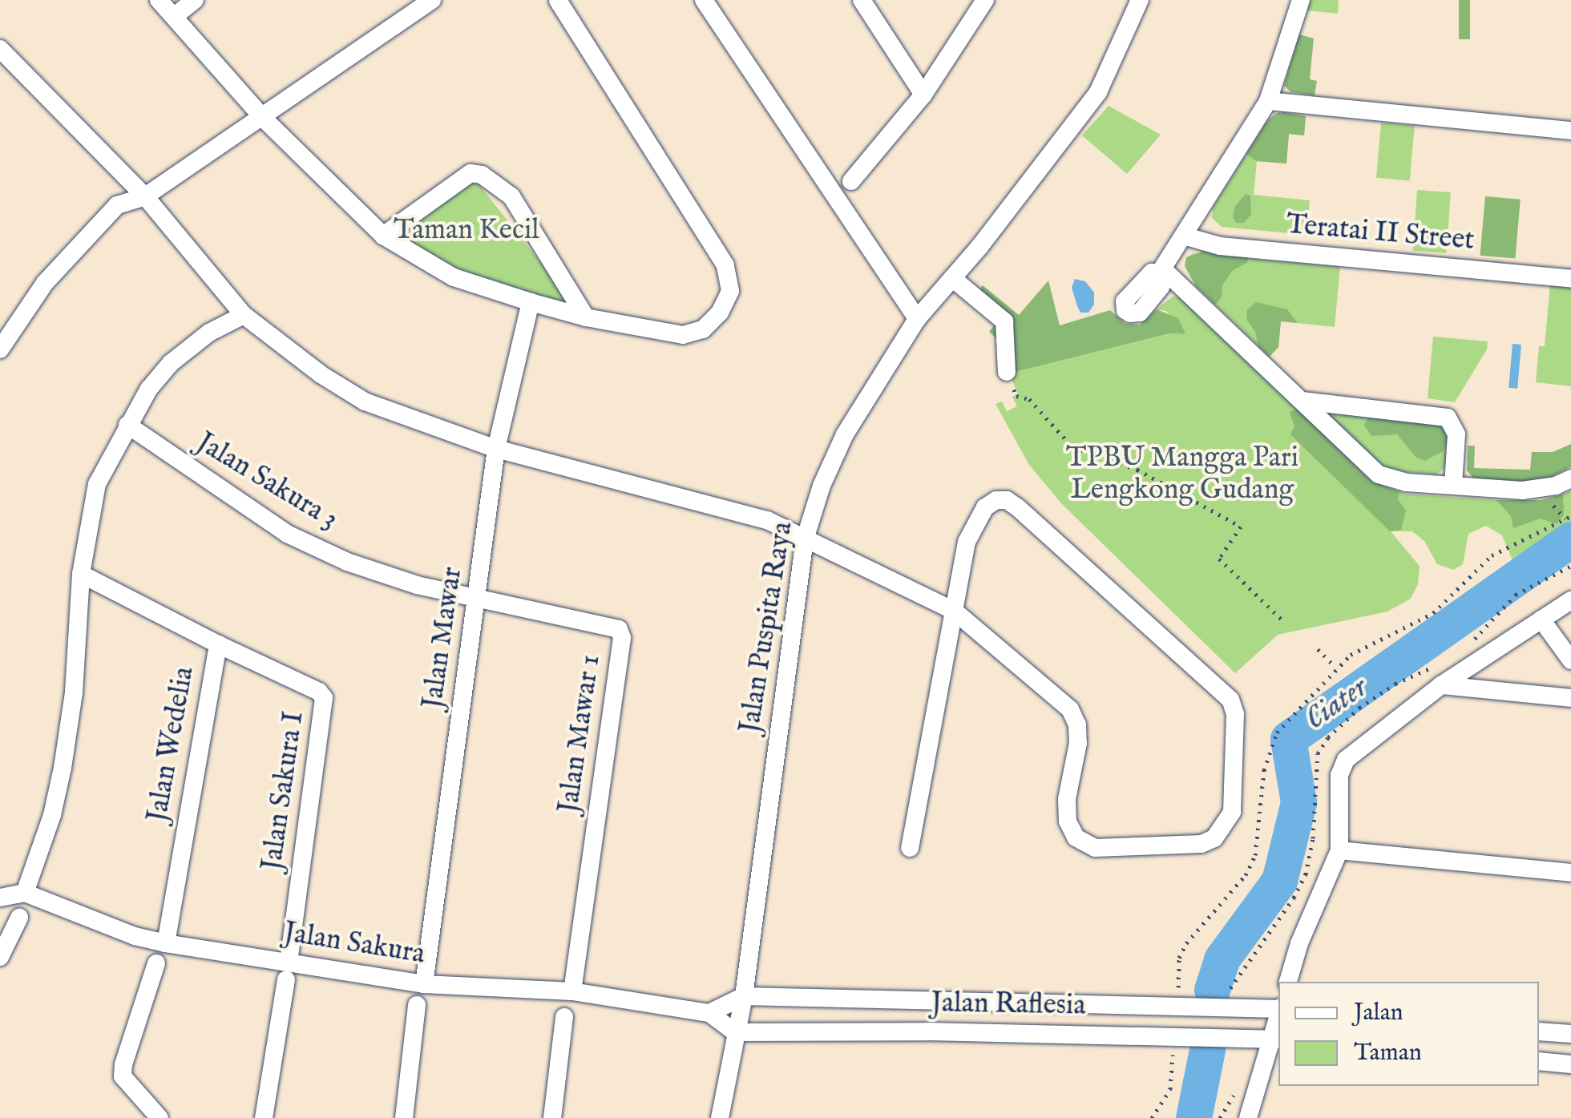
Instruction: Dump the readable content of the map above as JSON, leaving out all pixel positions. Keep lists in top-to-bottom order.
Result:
{
  "streets": {
    "street": [
      "Teratai II Street",
      "Jalan Sakura 3",
      "Jalan Puspita Raya",
      "Jalan Mawar",
      "Jalan Mawar 1",
      "Jalan Wedelia",
      "Jalan Sakura I",
      "Jalan Sakura",
      "Jalan Raflesia"
    ]
  },
  "crossings": [
    ["Jalan Sakura 3", "Jalan Mawar"],
    ["Jalan Sakura 3", "Jalan Mawar 1"],
    ["Jalan Puspita Raya", "Jalan Sakura"],
    ["Jalan Puspita Raya", "Jalan Raflesia"],
    ["Jalan Mawar", "Jalan Mawar 1"],
    ["Jalan Mawar", "Jalan Sakura"],
    ["Jalan Mawar 1", "Jalan Sakura"],
    ["Jalan Wedelia", "Jalan Sakura I"],
    ["Jalan Wedelia", "Jalan Sakura"],
    ["Jalan Sakura I", "Jalan Sakura"],
    ["Jalan Sakura", "Jalan Raflesia"]
  ],
  "water": ["Ciater"],
  "parks": ["Taman Kecil", "TPBU Mangga Pari Lengkong Gudang"],
  "legend": ["Jalan", "Taman"]
}
